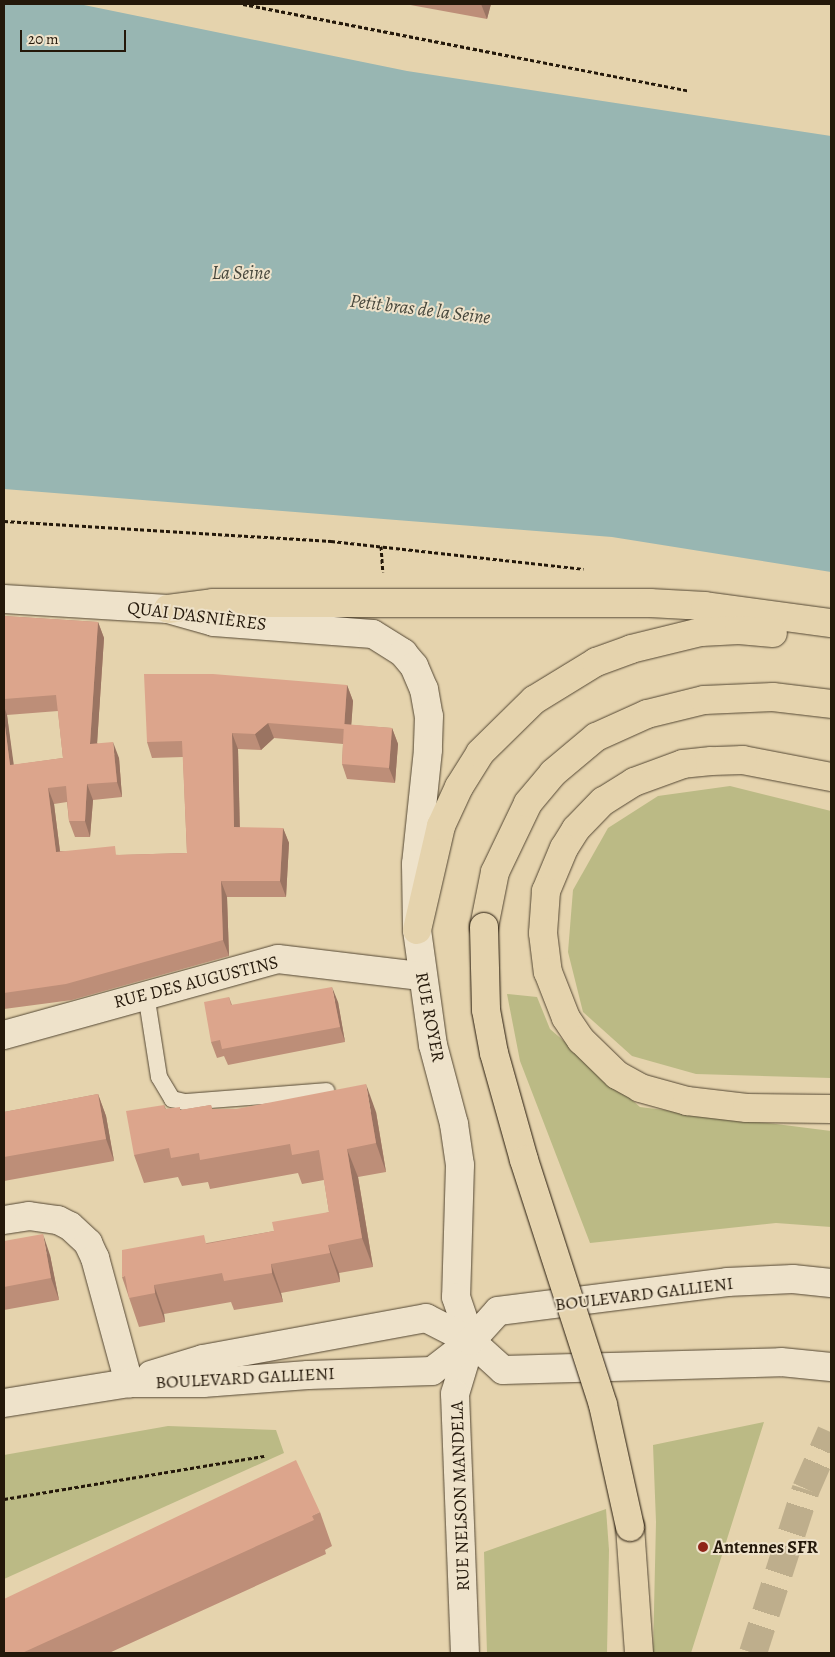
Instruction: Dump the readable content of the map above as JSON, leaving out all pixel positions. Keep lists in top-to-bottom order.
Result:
{
  "streets": {
    "street": [
      "QUAI D'ASNIÈRES",
      "RUE DES AUGUSTINS",
      "RUE ROYER",
      "BOULEVARD GALLIENI",
      "RUE NELSON MANDELA"
    ]
  },
  "crossings": [
    ["QUAI D'ASNIÈRES", "RUE ROYER"],
    ["RUE DES AUGUSTINS", "RUE ROYER"],
    ["RUE ROYER", "BOULEVARD GALLIENI"],
    ["RUE ROYER", "RUE NELSON MANDELA"],
    ["BOULEVARD GALLIENI", "RUE NELSON MANDELA"]
  ],
  "water": ["La Seine", "Petit bras de la Seine"],
  "places": ["Antennes SFR"],
  "scale_bar": "20 m"
}
